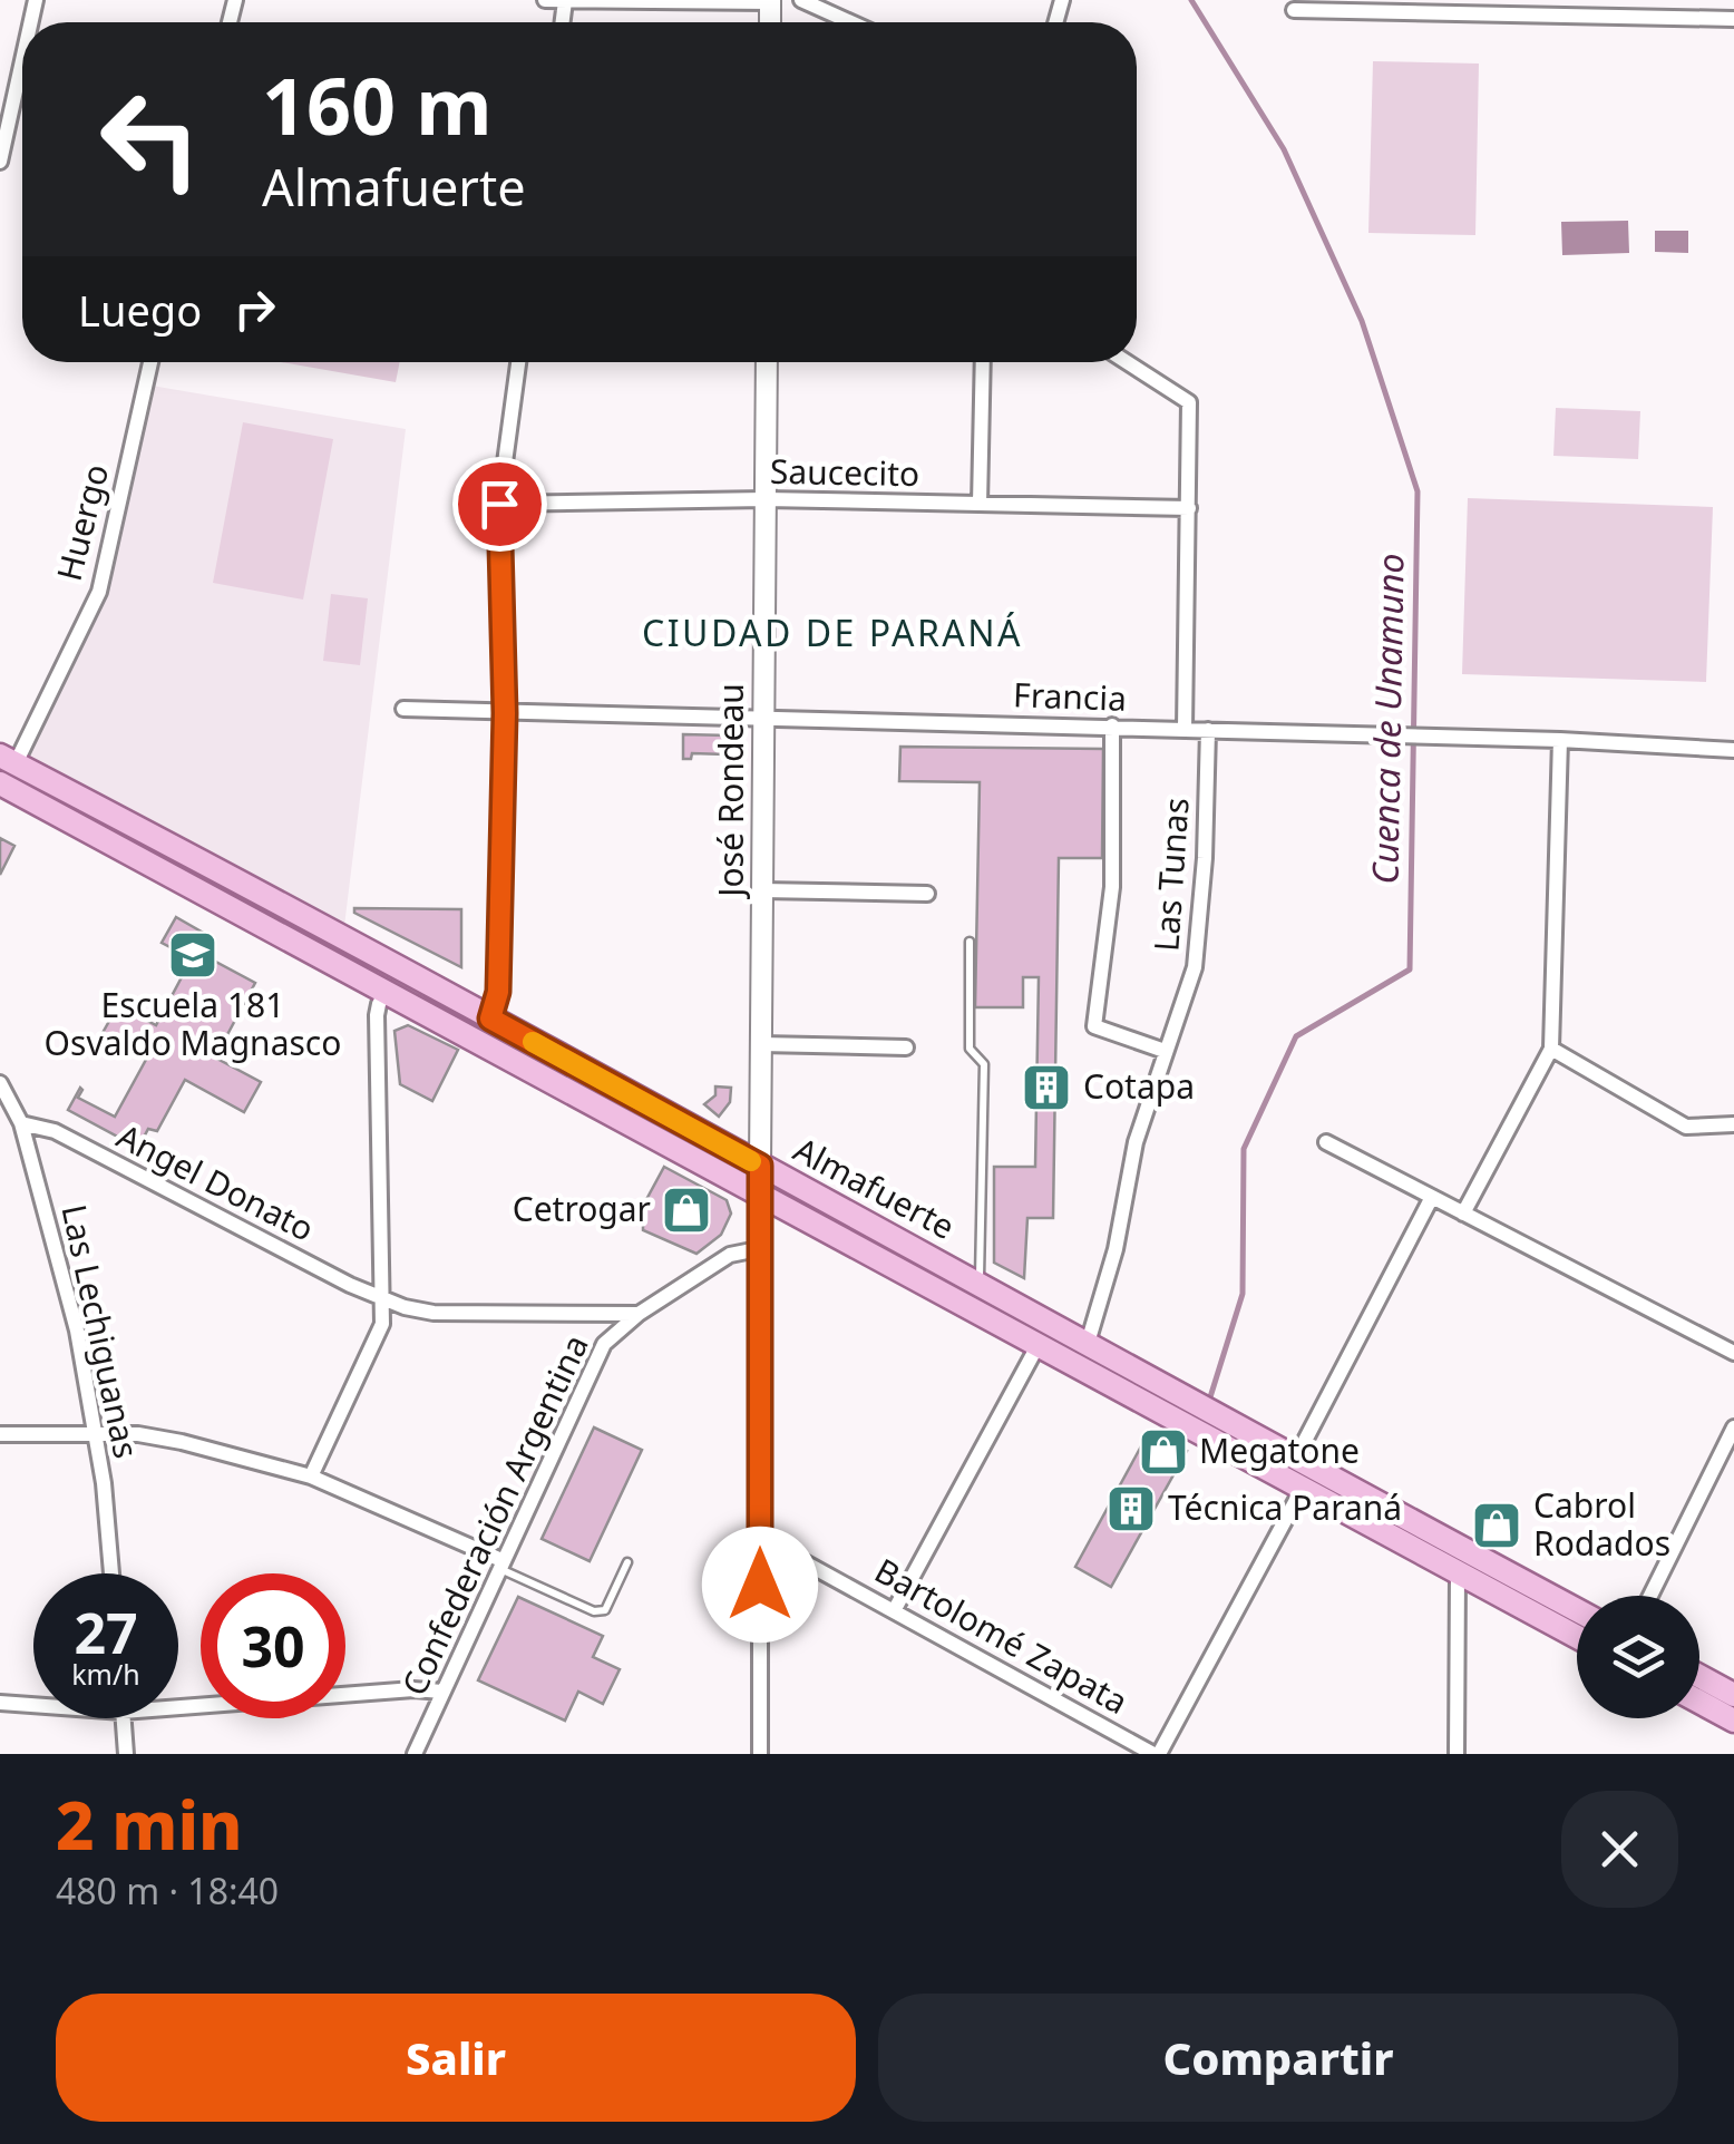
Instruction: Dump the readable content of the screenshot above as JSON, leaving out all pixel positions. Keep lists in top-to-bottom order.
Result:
{
  "streets": {
    "main road": ["Almafuerte"],
    "street": [
      "Saucecito",
      "Huergo",
      "Francia",
      "José Rondeau",
      "Las Tunas",
      "Angel Donato",
      "Las Lechiguanas",
      "Confederación Argentina",
      "Bartolomé Zapata"
    ]
  },
  "crossings": [
    ["Saucecito", "José Rondeau"],
    ["Huergo", "Almafuerte"],
    ["Francia", "José Rondeau"],
    ["Francia", "Las Tunas"],
    ["José Rondeau", "Almafuerte"],
    ["Las Tunas", "Almafuerte"],
    ["Angel Donato", "Las Lechiguanas"],
    ["Angel Donato", "Confederación Argentina"]
  ],
  "districts": ["CIUDAD DE PARANÁ"],
  "water": ["Cuenca de Unamuno"],
  "places": {
    "school or university": ["Escuela 181 Osvaldo Magnasco"],
    "building": ["Cotapa", "Técnica Paraná"],
    "shop": ["Cetrogar", "Megatone", "Cabrol Rodados"]
  },
  "page": {
    "turn": ["160 m", "Almafuerte"],
    "then": "Luego",
    "speed": "27 km/h",
    "limit": "30",
    "heading": ["2 min", "480 m · 18:40"],
    "buttons": ["Salir", "Compartir"]
  }
}
